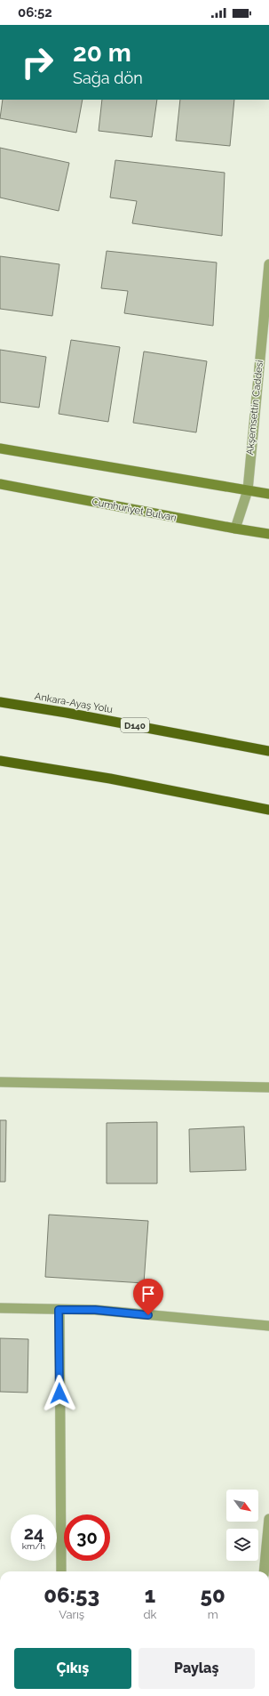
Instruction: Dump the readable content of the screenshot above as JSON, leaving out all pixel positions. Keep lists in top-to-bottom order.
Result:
{
  "streets": {
    "highway": ["Ankara-Ayaş Yolu", "D140"],
    "main road": ["Cumhuriyet Bulvarı"],
    "street": ["Akşemsettin Caddesi"]
  },
  "crossings": [
    ["Akşemsettin Caddesi", "Cumhuriyet Bulvarı"]
  ],
  "north": "bottom right",
  "page": {
    "status": "06:52",
    "turn": ["20 m", "Sağa dön"],
    "speed": "24 km/h",
    "limit": "30",
    "eta": [
      "06:53",
      "Varış",
      "1",
      "dk",
      "50",
      "m"
    ],
    "buttons": ["Çıkış", "Paylaş"]
  }
}
